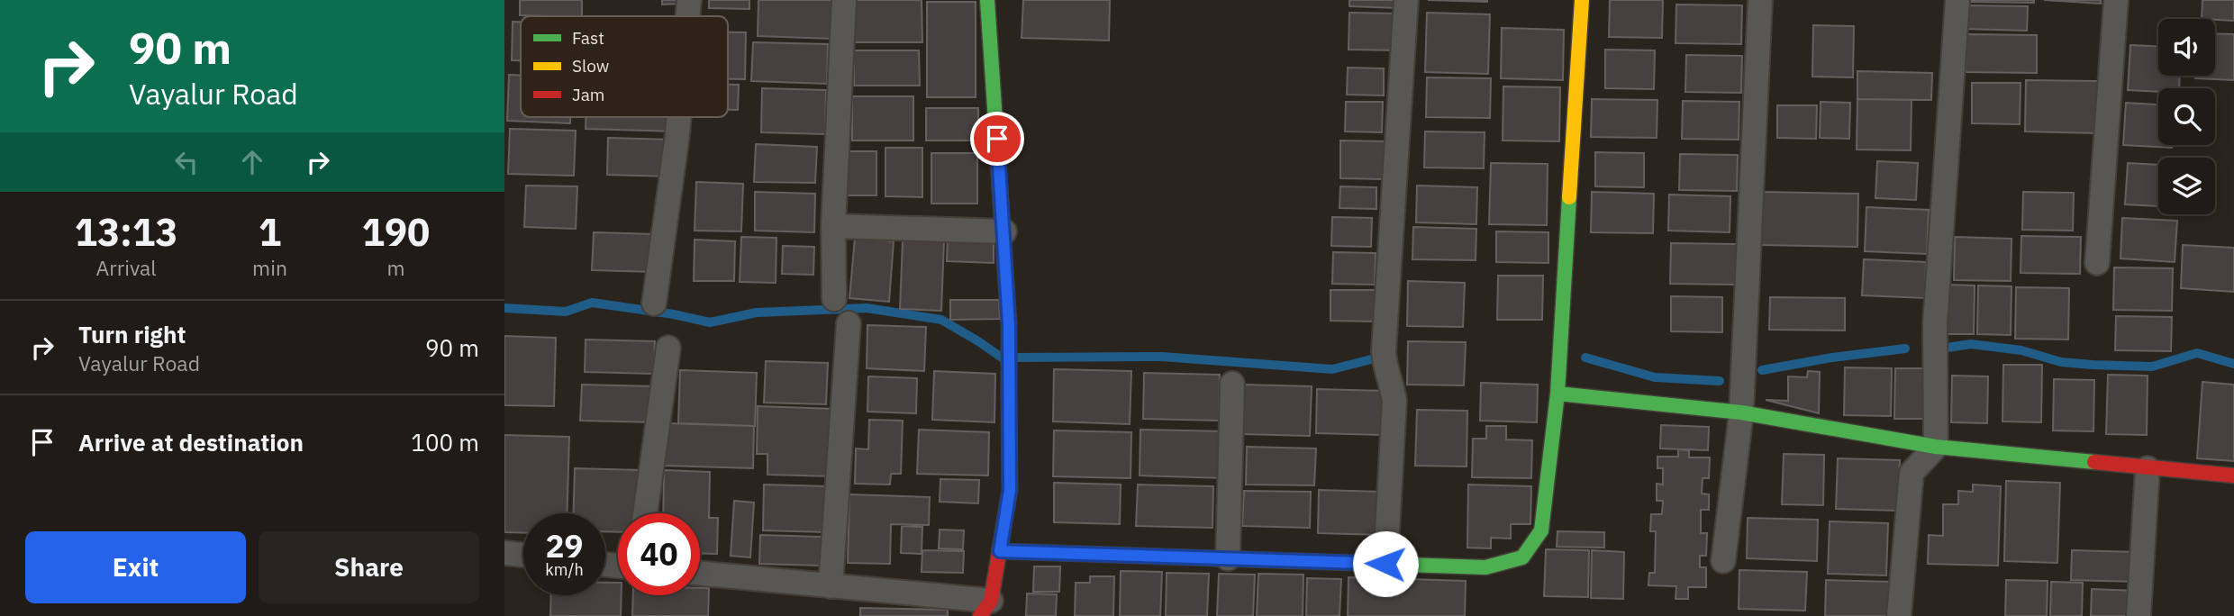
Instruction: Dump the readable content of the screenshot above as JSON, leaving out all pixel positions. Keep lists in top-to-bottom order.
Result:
{
  "legend": ["Fast", "Slow", "Jam"],
  "page": {
    "turn": ["90 m", "Vayalur Road"],
    "eta": [
      "13:13",
      "Arrival",
      "1",
      "min",
      "190",
      "m"
    ],
    "list": [
      {
        "name": "Turn right",
        "note": "Vayalur Road",
        "value": "90 m"
      },
      {
        "name": "Arrive at destination",
        "value": "100 m"
      }
    ],
    "speed": "29 km/h",
    "limit": "40",
    "buttons": ["Exit", "Share"]
  }
}
